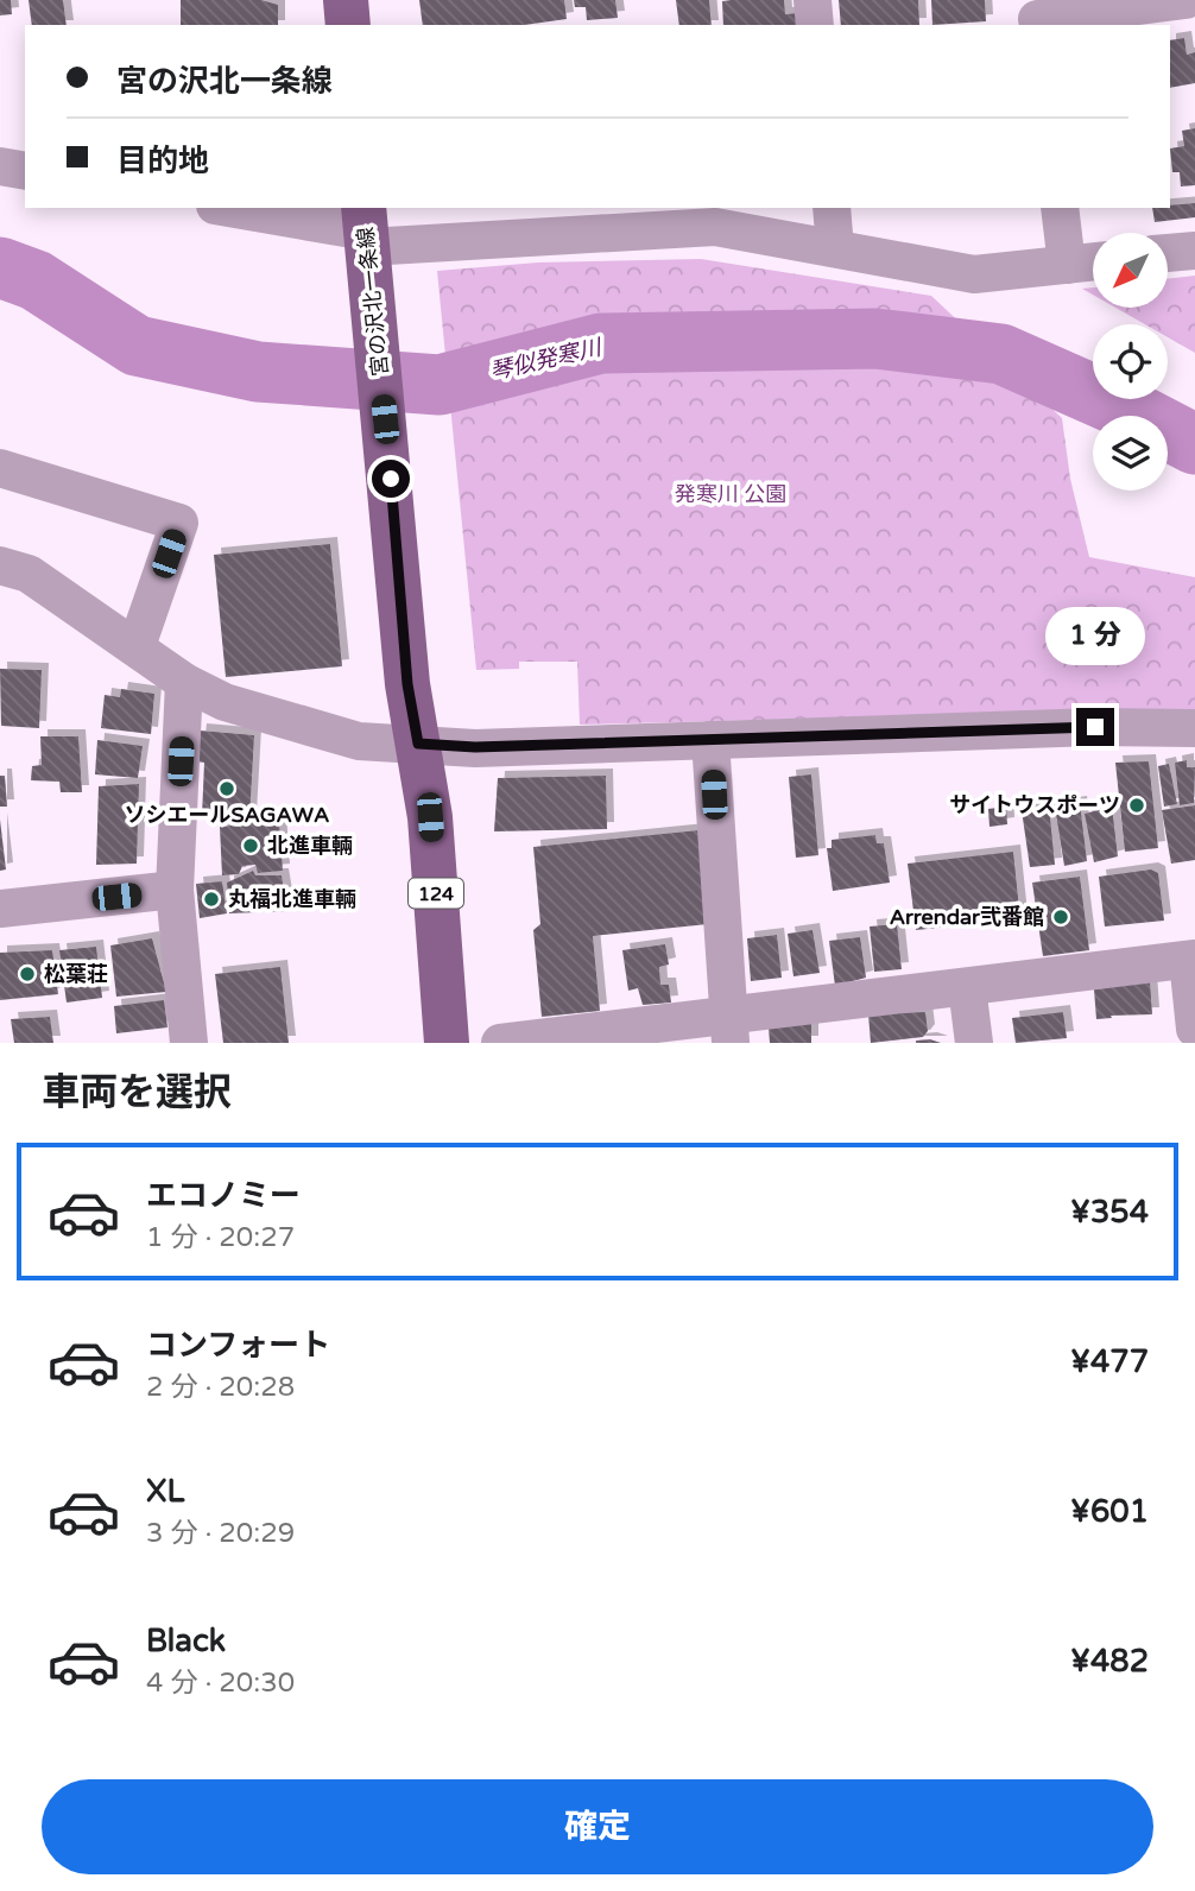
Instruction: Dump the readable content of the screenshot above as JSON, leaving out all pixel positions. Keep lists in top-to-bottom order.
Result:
{
  "streets": {
    "main road": ["宮の沢北一条線", "124"]
  },
  "water": ["琴似発寒川"],
  "parks": ["発寒川 公園"],
  "places": [
    "ソシエールSAGAWA",
    "サイトウスポーツ",
    "北進車輛",
    "丸福北進車輛",
    "Arrendar弐番館",
    "松葉荘"
  ],
  "north": "bottom left",
  "page": {
    "banner": ["宮の沢北一条線", "目的地"],
    "bubble": "1 分",
    "heading": "車両を選択",
    "list": [
      {
        "name": "エコノミー",
        "note": "1 分 · 20:27",
        "value": "¥354"
      },
      {
        "name": "コンフォート",
        "note": "2 分 · 20:28",
        "value": "¥477"
      },
      {
        "name": "XL",
        "note": "3 分 · 20:29",
        "value": "¥601"
      },
      {
        "name": "Black",
        "note": "4 分 · 20:30",
        "value": "¥482"
      }
    ],
    "buttons": "確定"
  }
}
